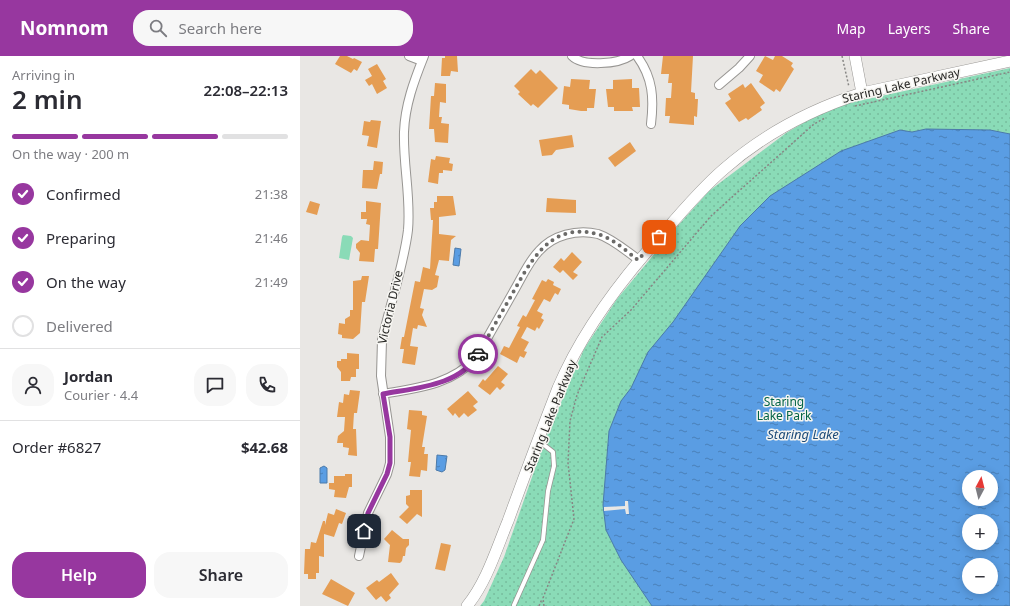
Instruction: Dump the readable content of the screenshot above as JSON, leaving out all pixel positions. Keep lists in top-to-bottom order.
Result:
{
  "streets": {
    "street": ["Staring Lake Parkway", "Victoria Drive"]
  },
  "water": ["Staring Lake"],
  "parks": ["Staring Lake Park"],
  "north": "top",
  "page": {
    "header": "Nomnom",
    "search": "Search here",
    "nav": ["Map", "Layers", "Share"],
    "heading": ["2 min", "Arriving in", "22:08–22:13"],
    "panel": [
      "Jordan",
      "Courier · 4.4",
      "Order #6827",
      "$42.68"
    ],
    "bar": "On the way · 200 m",
    "list": [
      ["Confirmed", "21:38"],
      ["Preparing", "21:46"],
      ["On the way", "21:49"],
      "Delivered"
    ],
    "map_buttons": ["+", "−"],
    "buttons": ["Help", "Share"]
  }
}
